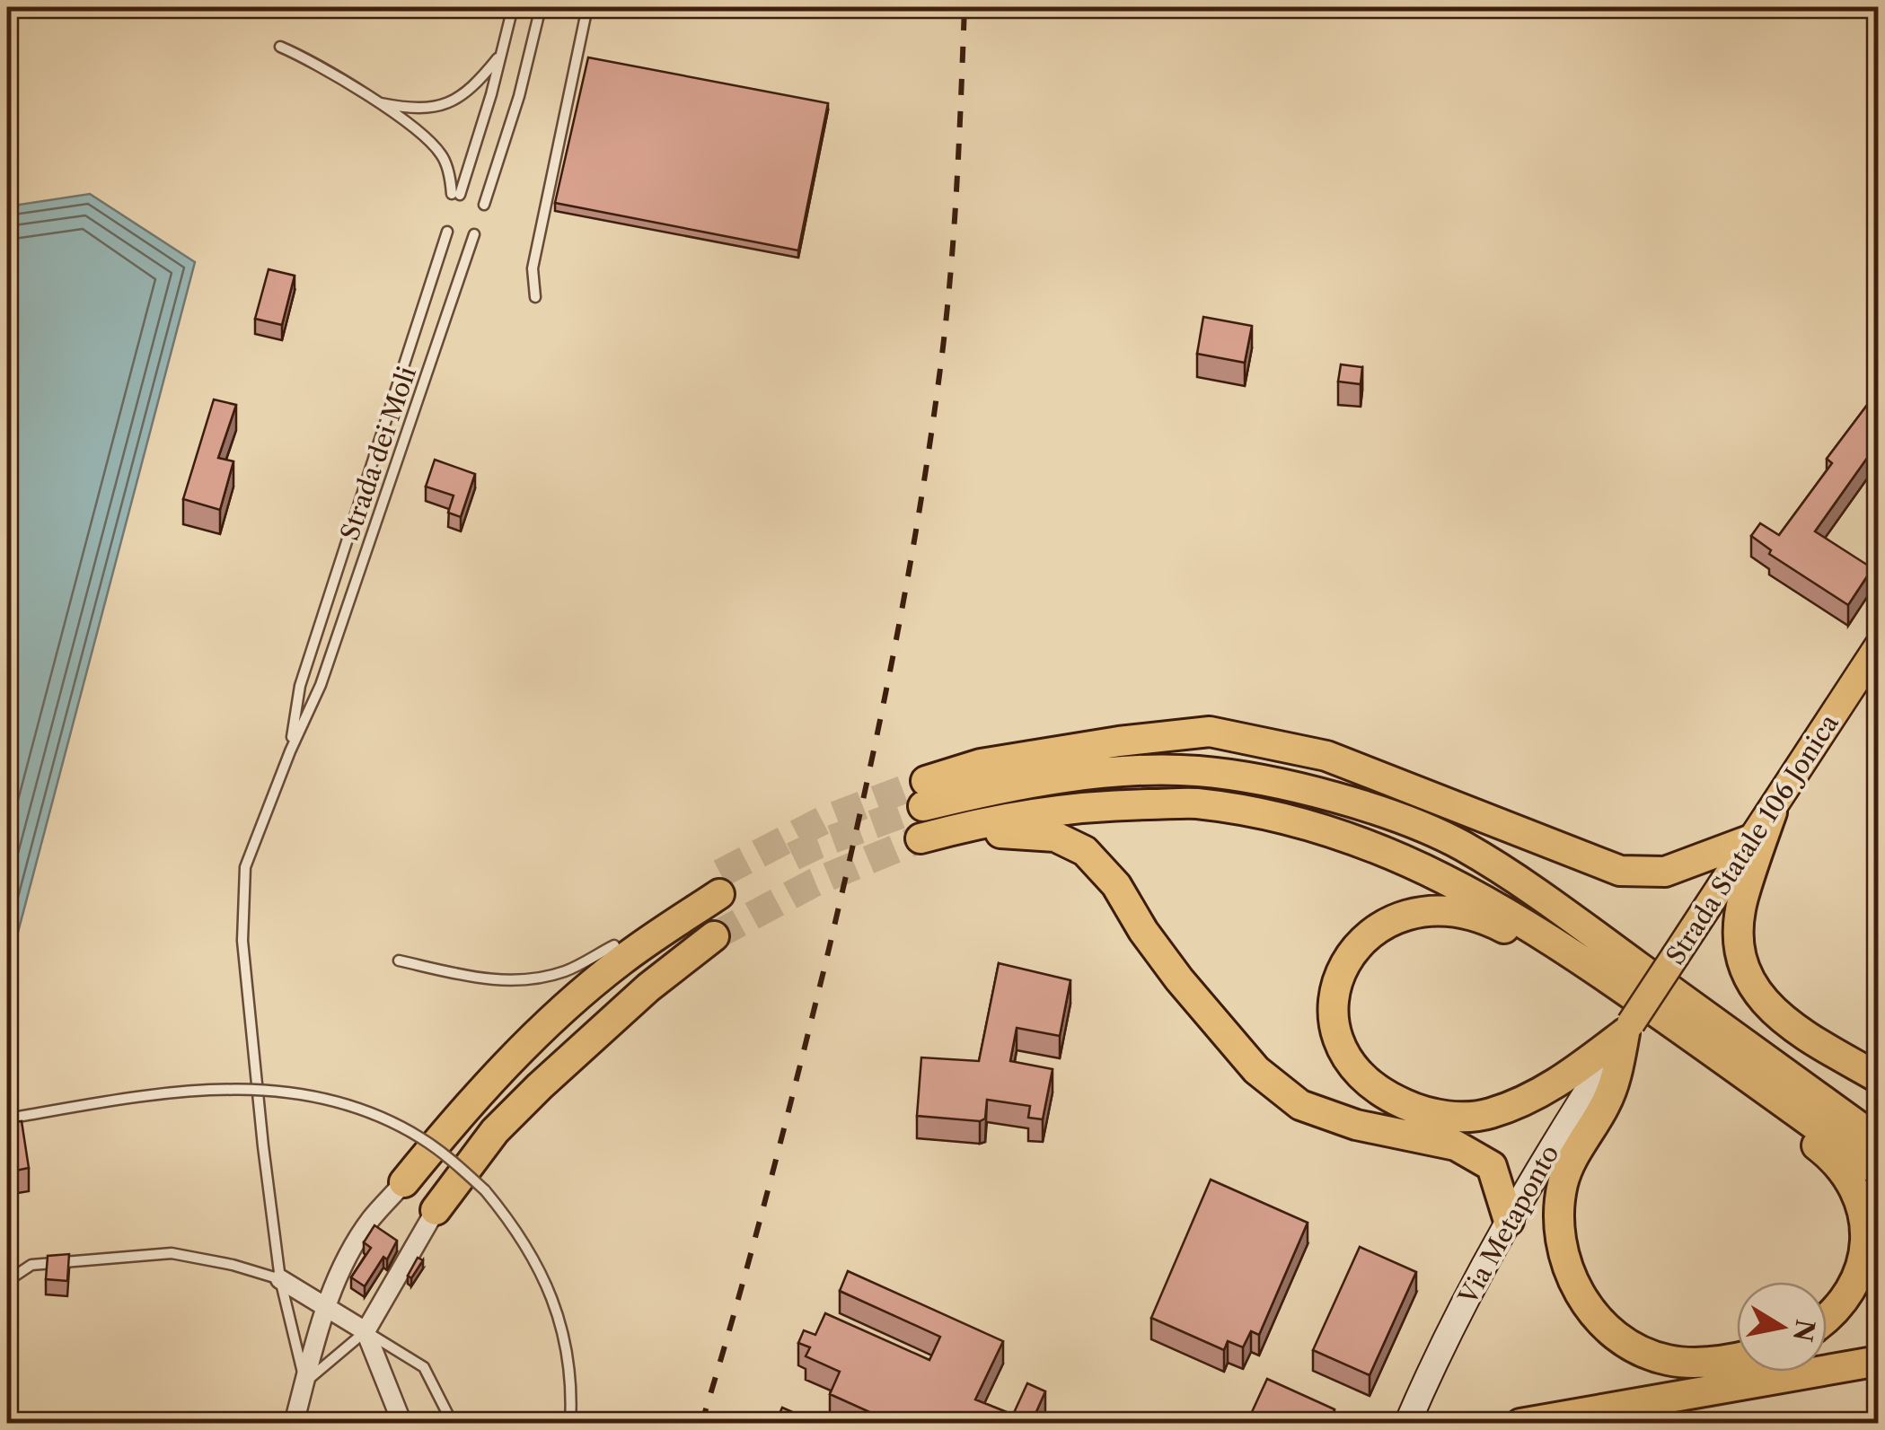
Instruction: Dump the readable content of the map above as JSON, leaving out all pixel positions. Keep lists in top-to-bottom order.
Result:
{
  "streets": {
    "main road": ["Strada Statale 106 Jonica", "Via Metaponto"],
    "lane": ["Strada dei Moli"]
  },
  "crossings": [
    ["Strada Statale 106 Jonica", "Via Metaponto"]
  ],
  "north": "right"
}
